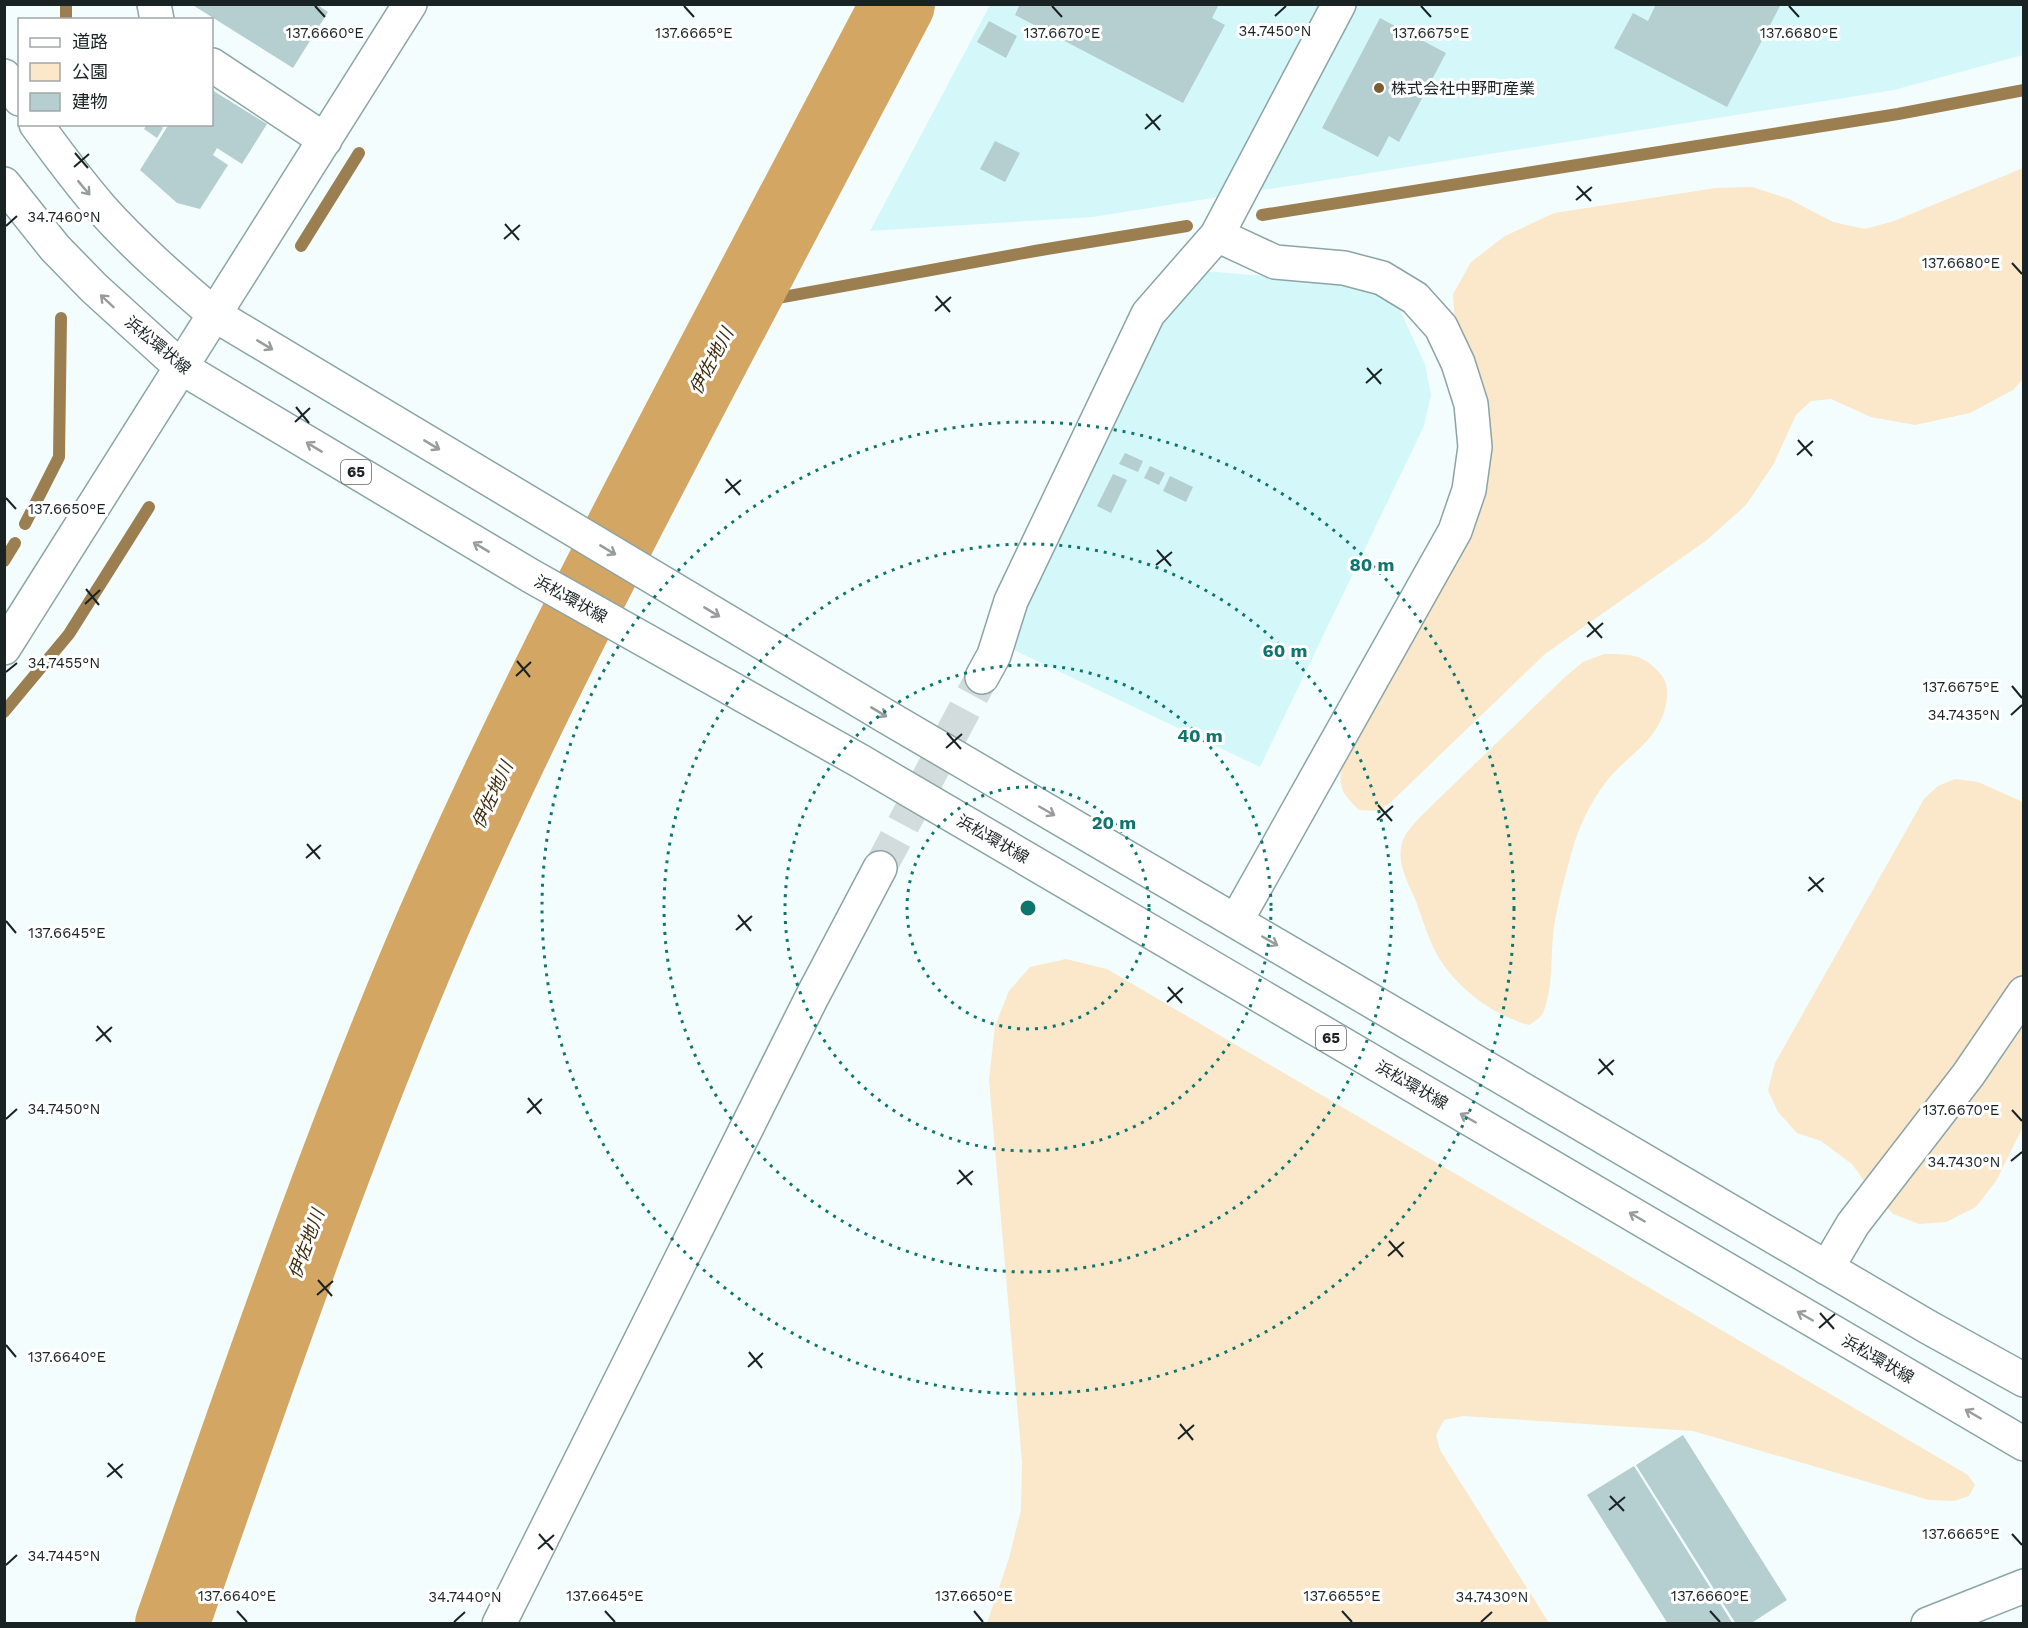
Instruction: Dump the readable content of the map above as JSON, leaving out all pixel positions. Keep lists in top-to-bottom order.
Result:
{
  "streets": {
    "main road": ["浜松環状線", "65"]
  },
  "water": ["伊佐地川"],
  "places": ["株式会社中野町産業"],
  "legend": ["道路", "公園", "建物"],
  "coordinates": [
    "34.7450°N",
    "137.6660°E",
    "137.6665°E",
    "137.6670°E",
    "137.6675°E",
    "137.6680°E",
    "34.7460°N",
    "137.6650°E",
    "34.7455°N",
    "34.7435°N",
    "137.6645°E",
    "34.7430°N",
    "137.6640°E",
    "34.7445°N",
    "137.6655°E",
    "34.7440°N"
  ],
  "rings": [
    "80 m",
    "60 m",
    "40 m",
    "20 m"
  ]
}
